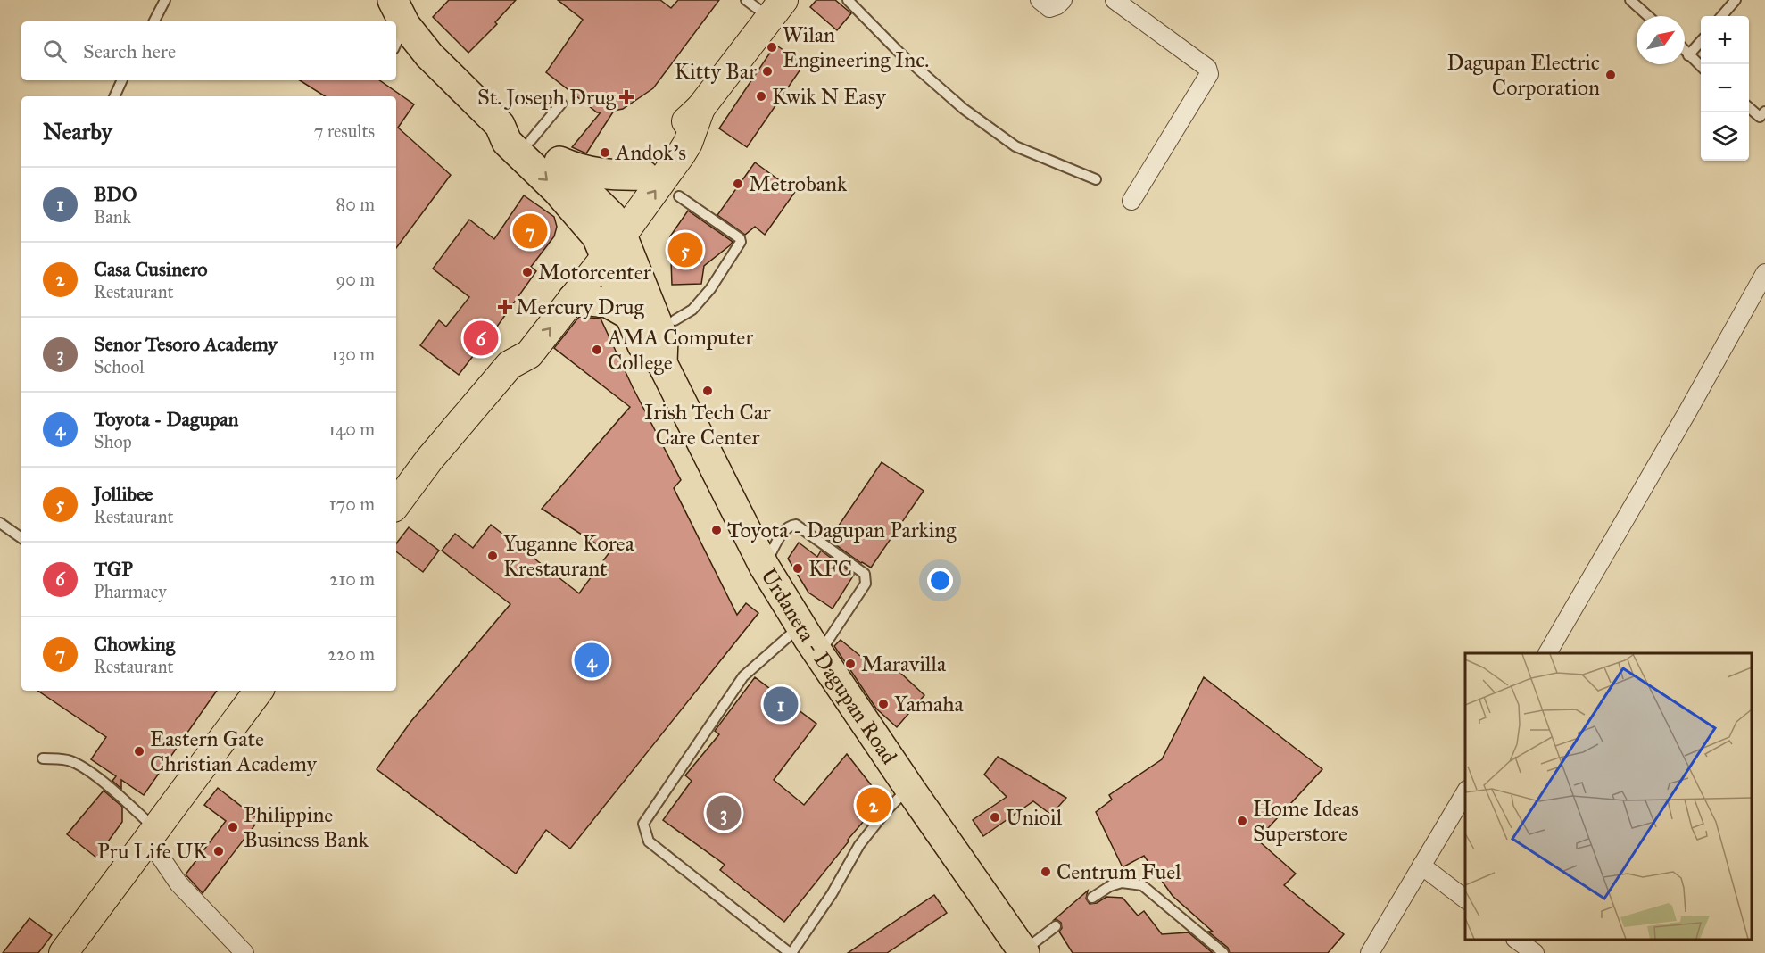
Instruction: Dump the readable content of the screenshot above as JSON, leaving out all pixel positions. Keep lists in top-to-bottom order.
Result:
{
  "streets": {
    "highway": ["Urdaneta - Dagupan Road"]
  },
  "places": {
    "other": [
      "Wilan Engineering Inc.",
      "Kitty Bar",
      "Dagupan Electric Corporation",
      "Kwik N Easy",
      "Andok's",
      "Metrobank",
      "Motorcenter",
      "AMA Computer College",
      "Irish Tech Car Care Center",
      "Toyota - Dagupan Parking",
      "Yuganne Korea Krestaurant",
      "KFC",
      "Maravilla",
      "Yamaha",
      "Eastern Gate Christian Academy",
      "Unioil",
      "Home Ideas Superstore",
      "Philippine Business Bank",
      "Pru Life UK",
      "Centrum Fuel"
    ],
    "health": ["St. Joseph Drug", "Mercury Drug"]
  },
  "north": "top right",
  "page": {
    "map_buttons": ["+", "−"],
    "search": "Search here",
    "heading": ["Nearby", "7 results"],
    "list": [
      {
        "mark": "1",
        "name": "BDO",
        "note": "Bank",
        "value": "80 m"
      },
      {
        "mark": "2",
        "name": "Casa Cusinero",
        "note": "Restaurant",
        "value": "90 m"
      },
      {
        "mark": "3",
        "name": "Senor Tesoro Academy",
        "note": "School",
        "value": "130 m"
      },
      {
        "mark": "4",
        "name": "Toyota - Dagupan",
        "note": "Shop",
        "value": "140 m"
      },
      {
        "mark": "5",
        "name": "Jollibee",
        "note": "Restaurant",
        "value": "170 m"
      },
      {
        "mark": "6",
        "name": "TGP",
        "note": "Pharmacy",
        "value": "210 m"
      },
      {
        "mark": "7",
        "name": "Chowking",
        "note": "Restaurant",
        "value": "220 m"
      }
    ],
    "pins": [
      "7",
      "5",
      "6",
      "4",
      "1",
      "2",
      "3"
    ]
  }
}
